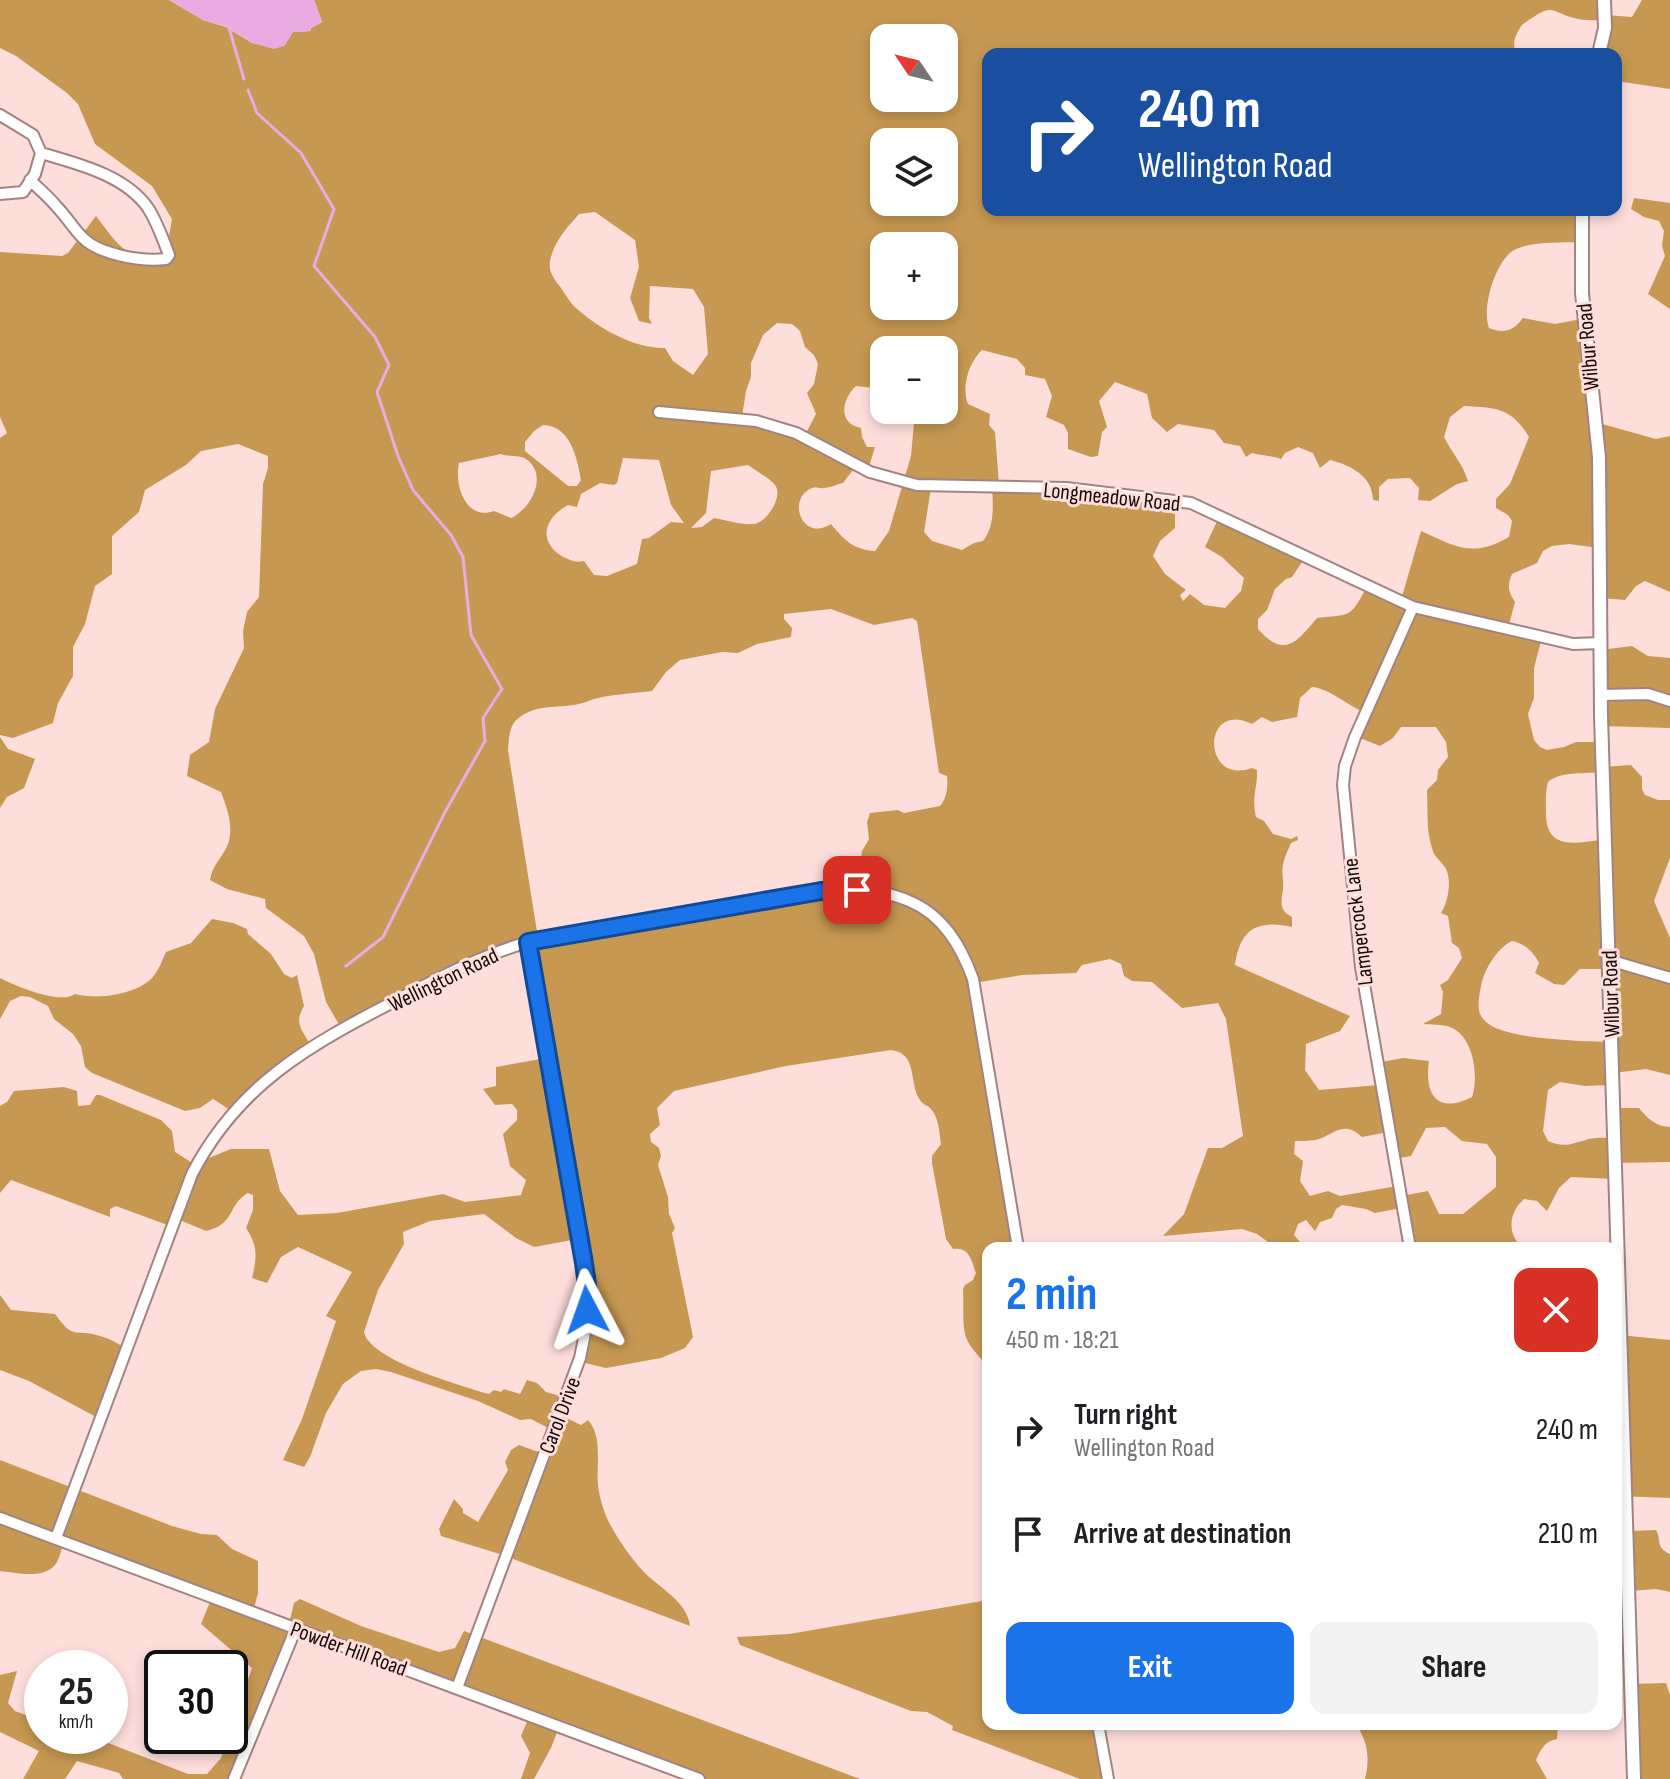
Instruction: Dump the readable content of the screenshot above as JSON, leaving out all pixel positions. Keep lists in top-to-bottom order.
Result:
{
  "streets": {
    "street": [
      "Wilbur Road",
      "Longmeadow Road",
      "Lampercock Lane",
      "Wellington Road",
      "Carol Drive",
      "Powder Hill Road"
    ]
  },
  "crossings": [
    ["Wilbur Road", "Longmeadow Road"],
    ["Longmeadow Road", "Lampercock Lane"],
    ["Wellington Road", "Carol Drive"],
    ["Wellington Road", "Powder Hill Road"],
    ["Carol Drive", "Powder Hill Road"]
  ],
  "north": "top left",
  "page": {
    "map_buttons": ["+", "−"],
    "turn": ["240 m", "Wellington Road"],
    "heading": ["2 min", "450 m · 18:21"],
    "list": [
      {
        "name": "Turn right",
        "note": "Wellington Road",
        "value": "240 m"
      },
      {
        "name": "Arrive at destination",
        "value": "210 m"
      }
    ],
    "buttons": ["Exit", "Share"],
    "speed": "25 km/h",
    "limit": "30"
  }
}
